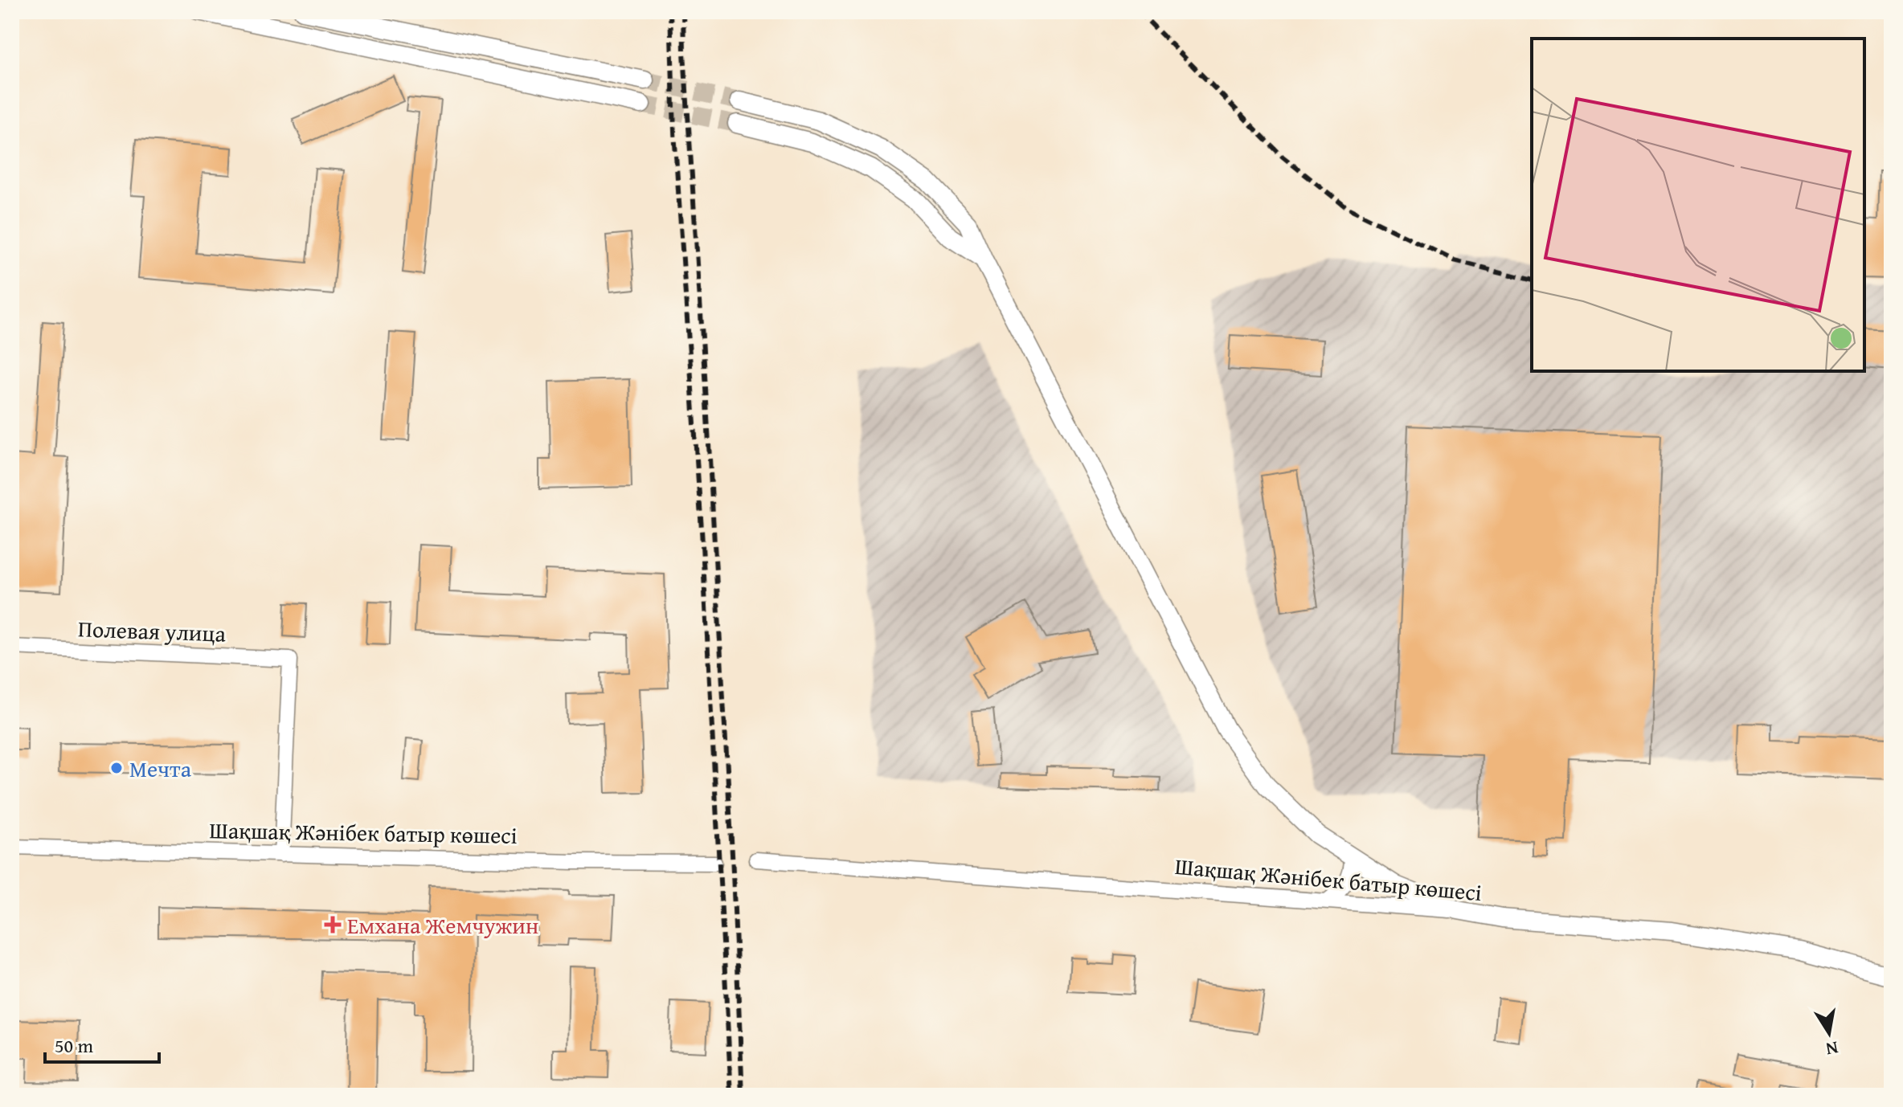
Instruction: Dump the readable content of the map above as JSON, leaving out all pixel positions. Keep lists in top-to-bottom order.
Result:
{
  "streets": {
    "main road": ["Шақшақ Жәнібек батыр көшесі"],
    "street": ["Полевая улица"]
  },
  "crossings": [
    ["Полевая улица", "Шақшақ Жәнібек батыр көшесі"]
  ],
  "places": {
    "other": ["Мечта"],
    "health": ["Емхана Жемчужин"]
  },
  "scale_bar": "50 m",
  "north": "bottom"
}
